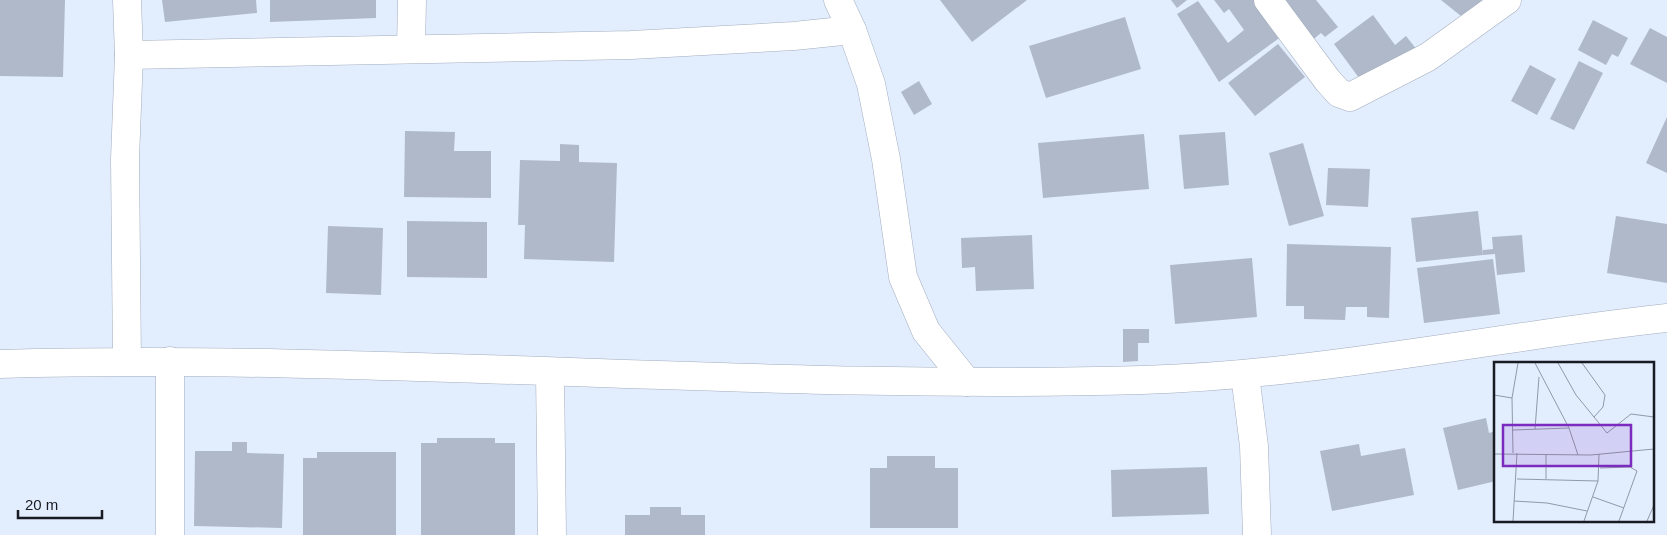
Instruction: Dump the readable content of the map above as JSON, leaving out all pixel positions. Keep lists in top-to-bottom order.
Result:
{
  "scale_bar": "20 m"
}
